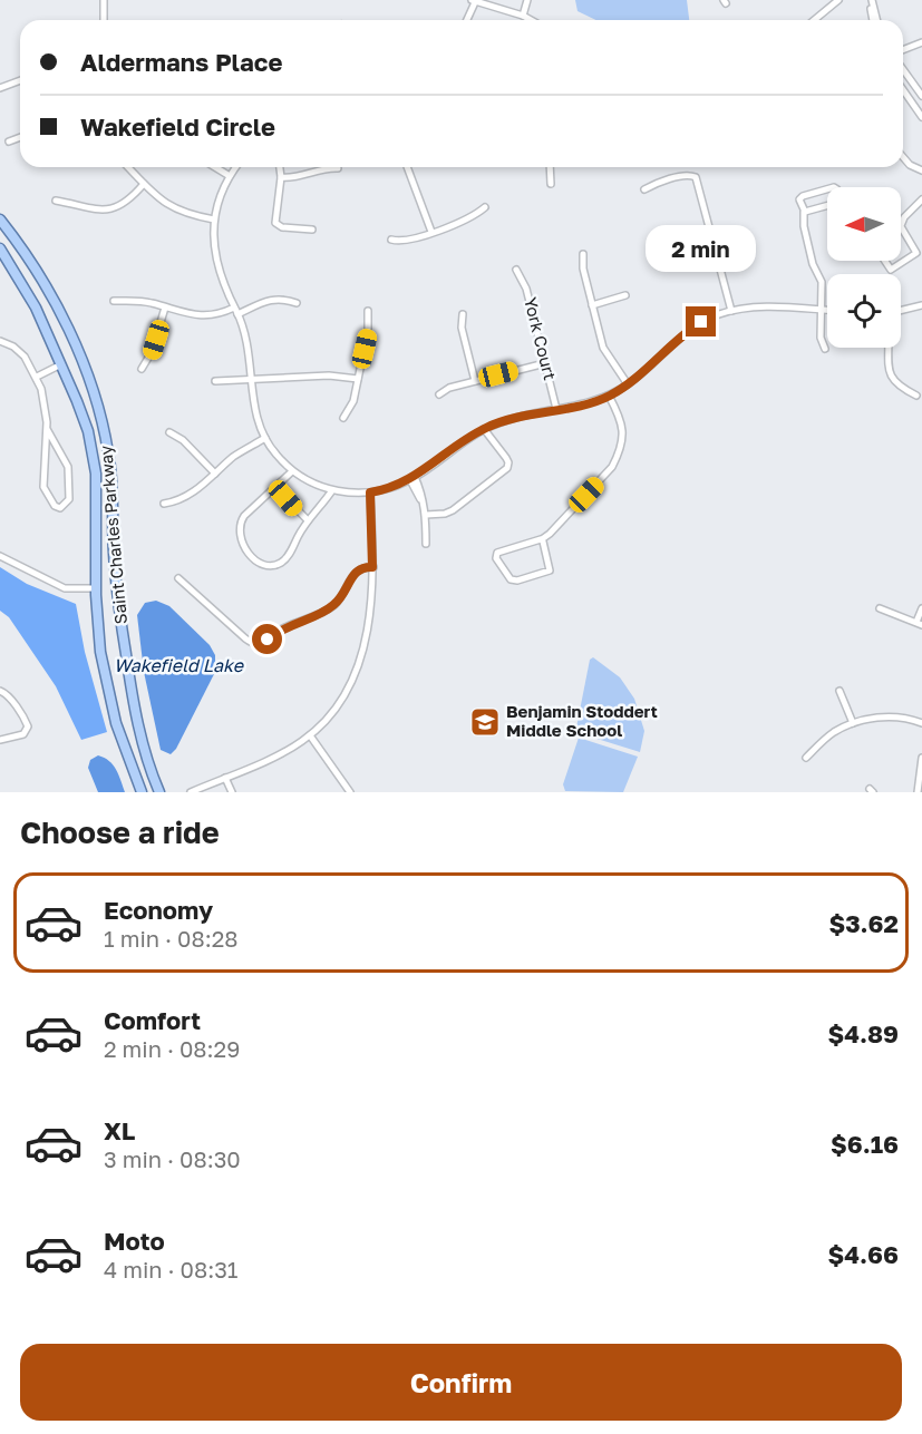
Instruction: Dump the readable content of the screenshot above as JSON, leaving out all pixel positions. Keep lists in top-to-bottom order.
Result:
{
  "streets": {
    "main road": ["Saint Charles Parkway"],
    "street": ["York Court"]
  },
  "water": ["Wakefield Lake"],
  "places": {
    "school or university": ["Benjamin Stoddert Middle School"]
  },
  "north": "left",
  "page": {
    "banner": ["Aldermans Place", "Wakefield Circle"],
    "bubble": "2 min",
    "heading": "Choose a ride",
    "list": [
      {
        "name": "Economy",
        "note": "1 min · 08:28",
        "value": "$3.62"
      },
      {
        "name": "Comfort",
        "note": "2 min · 08:29",
        "value": "$4.89"
      },
      {
        "name": "XL",
        "note": "3 min · 08:30",
        "value": "$6.16"
      },
      {
        "name": "Moto",
        "note": "4 min · 08:31",
        "value": "$4.66"
      }
    ],
    "buttons": "Confirm"
  }
}
